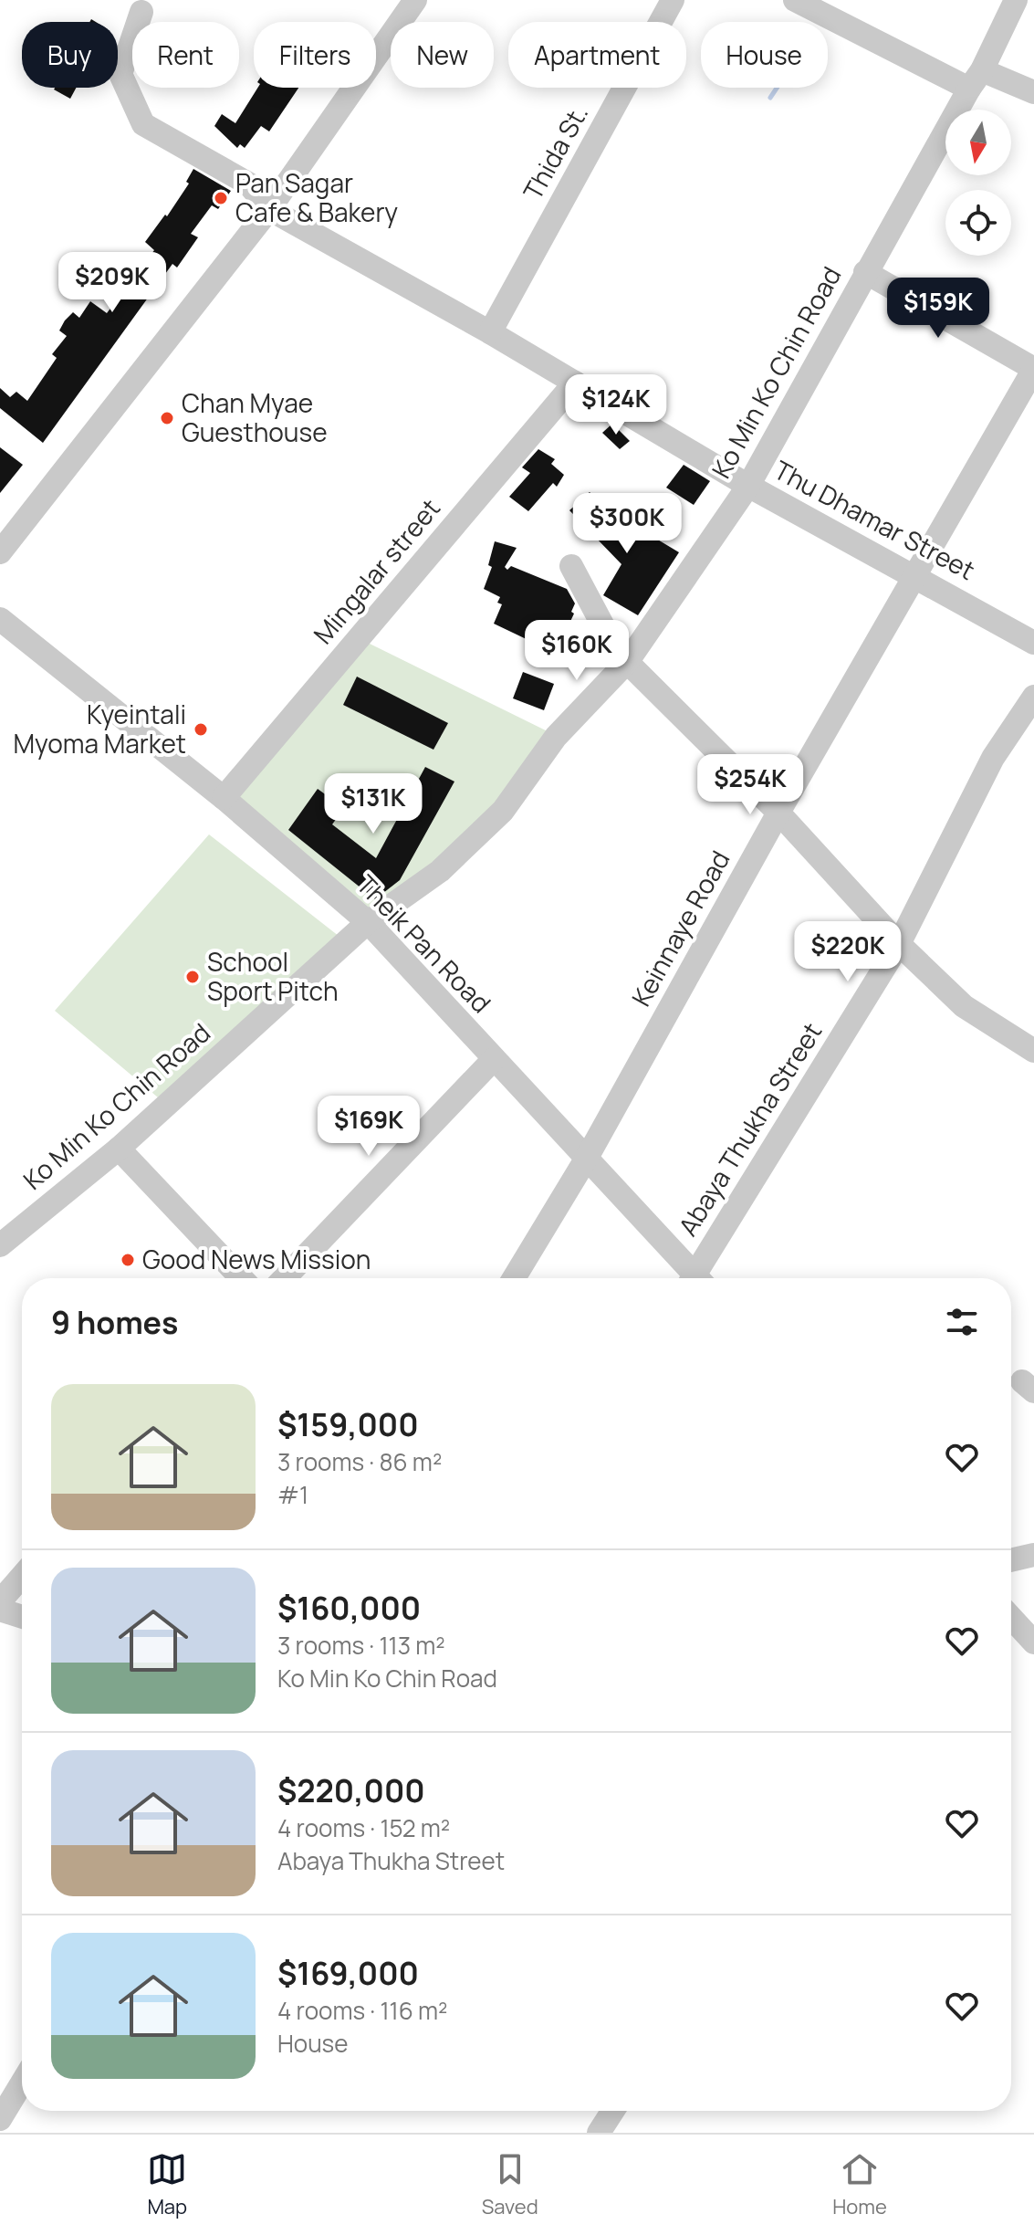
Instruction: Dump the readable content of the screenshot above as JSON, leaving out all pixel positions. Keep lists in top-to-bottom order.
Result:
{
  "streets": {
    "street": [
      "Thida St.",
      "Ko Min Ko Chin Road",
      "Thu Dhamar Street",
      "Mingalar street",
      "Keinnaye Road",
      "Theik Pan Road",
      "Abaya Thukha Street"
    ]
  },
  "crossings": [
    ["Thida St.", "Thu Dhamar Street"],
    ["Ko Min Ko Chin Road", "Thu Dhamar Street"],
    ["Ko Min Ko Chin Road", "Theik Pan Road"],
    ["Thu Dhamar Street", "Mingalar street"],
    ["Thu Dhamar Street", "Keinnaye Road"],
    ["Mingalar street", "Theik Pan Road"],
    ["Keinnaye Road", "Theik Pan Road"]
  ],
  "places": [
    "Pan Sagar Cafe & Bakery",
    "Chan Myae Guesthouse",
    "Kyeintali Myoma Market",
    "School Sport Pitch",
    "Good News Mission"
  ],
  "north": "bottom",
  "page": {
    "chip": [
      "Buy",
      "Rent",
      "Filters",
      "New",
      "Apartment",
      "House"
    ],
    "price": [
      "$209K",
      "$159K",
      "$124K",
      "$300K",
      "$160K",
      "$254K",
      "$131K",
      "$220K",
      "$169K"
    ],
    "heading": "9 homes",
    "list": [
      {
        "name": "$159,000",
        "note": "3 rooms · 86 m² · #1"
      },
      {
        "name": "$160,000",
        "note": "3 rooms · 113 m² · Ko Min Ko Chin Road"
      },
      {
        "name": "$220,000",
        "note": "4 rooms · 152 m² · Abaya Thukha Street"
      },
      {
        "name": "$169,000",
        "note": "4 rooms · 116 m² · House"
      }
    ],
    "tabs": ["Map", "Saved", "Home"]
  }
}
